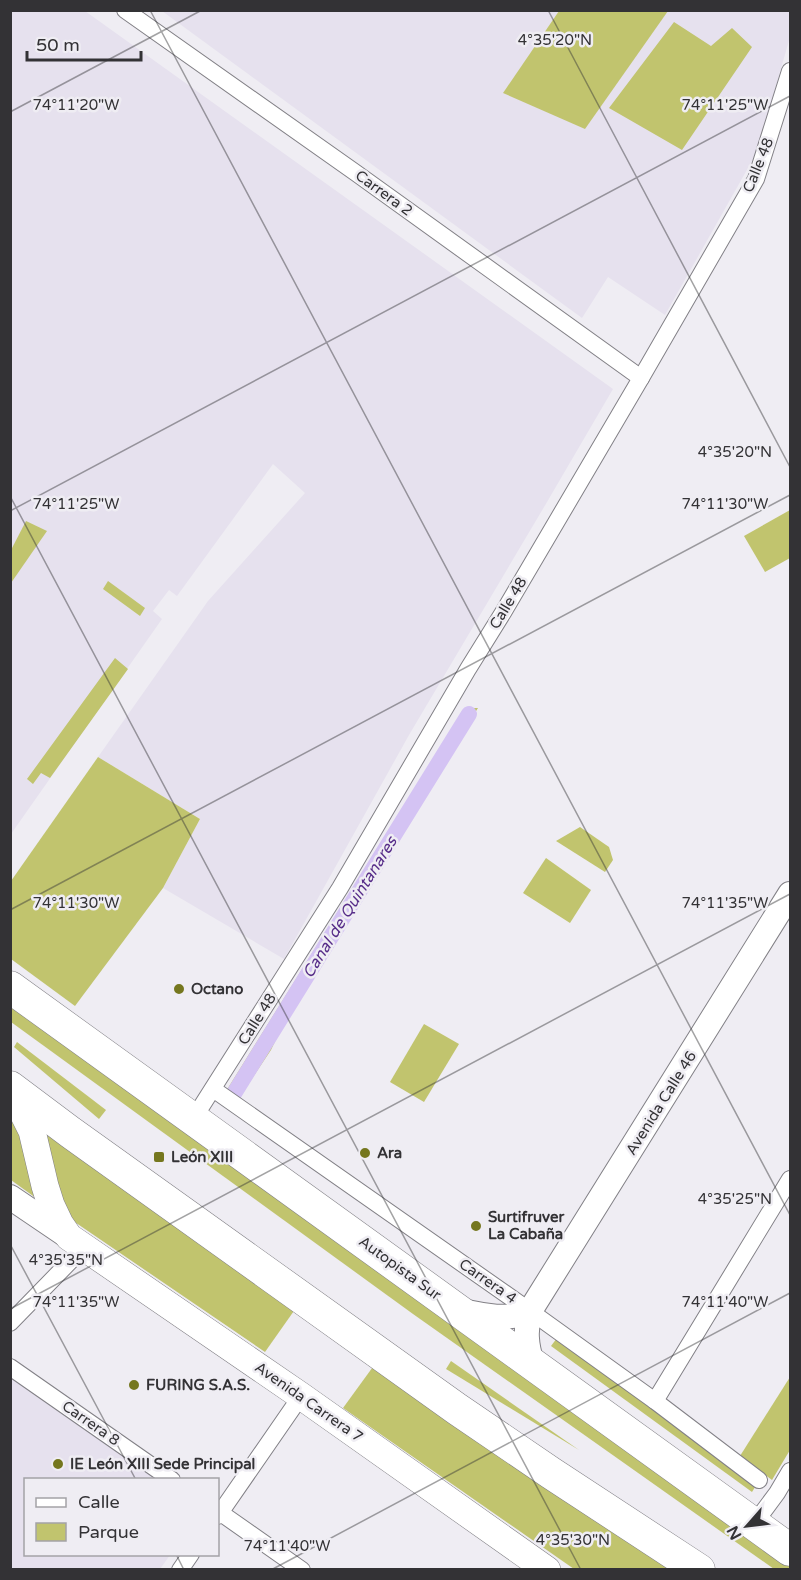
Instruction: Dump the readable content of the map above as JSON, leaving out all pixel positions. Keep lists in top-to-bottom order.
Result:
{
  "streets": {
    "highway": ["Autopista Sur"],
    "main road": ["Avenida Calle 46", "Avenida Carrera 7"],
    "street": [
      "Calle 48",
      "Carrera 2",
      "Carrera 4",
      "Carrera 8"
    ]
  },
  "crossings": [
    ["Calle 48", "Carrera 2"],
    ["Calle 48", "Autopista Sur"],
    ["Calle 48", "Carrera 4"],
    ["Avenida Calle 46", "Carrera 4"]
  ],
  "water": ["Canal de Quintanares"],
  "places": {
    "other": [
      "Octano",
      "Ara",
      "Surtifruver La Cabaña",
      "FURING S.A.S.",
      "IE León XIII Sede Principal"
    ],
    "transit": ["León XIII"]
  },
  "legend": ["Calle", "Parque"],
  "scale_bar": "50 m",
  "north": "bottom left",
  "coordinates": [
    "4°35'20\"N",
    "74°11'25\"W",
    "74°11'20\"W",
    "74°11'30\"W",
    "74°11'35\"W",
    "4°35'25\"N",
    "4°35'35\"N",
    "74°11'40\"W",
    "4°35'30\"N"
  ]
}
